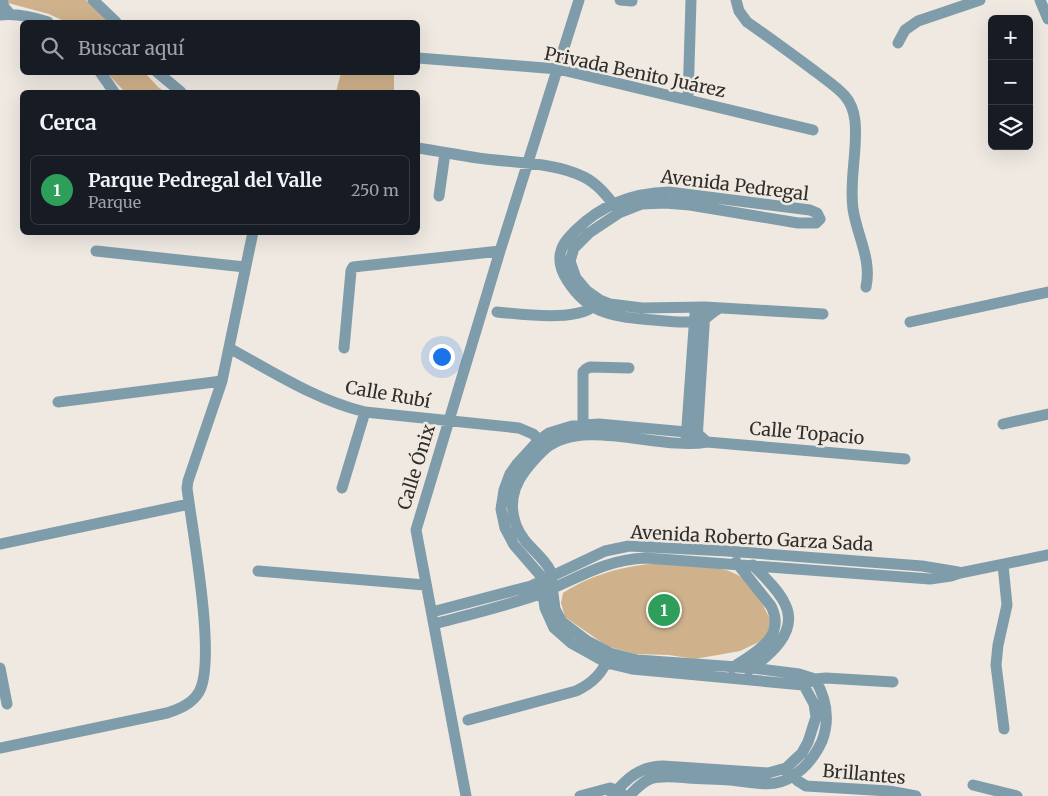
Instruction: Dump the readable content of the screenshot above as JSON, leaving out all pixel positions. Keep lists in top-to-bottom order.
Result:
{
  "streets": {
    "street": [
      "Privada Benito Juárez",
      "Avenida Pedregal",
      "Calle Rubí",
      "Calle Topacio",
      "Calle Ónix",
      "Avenida Roberto Garza Sada",
      "Brillantes"
    ]
  },
  "crossings": [
    ["Privada Benito Juárez", "Calle Ónix"],
    ["Calle Rubí", "Calle Ónix"],
    ["Calle Ónix", "Avenida Roberto Garza Sada"]
  ],
  "page": {
    "map_buttons": ["+", "−"],
    "search": "Buscar aquí",
    "heading": "Cerca",
    "list": [
      {
        "mark": "1",
        "name": "Parque Pedregal del Valle",
        "note": "Parque",
        "value": "250 m"
      }
    ],
    "pins": "1"
  }
}
